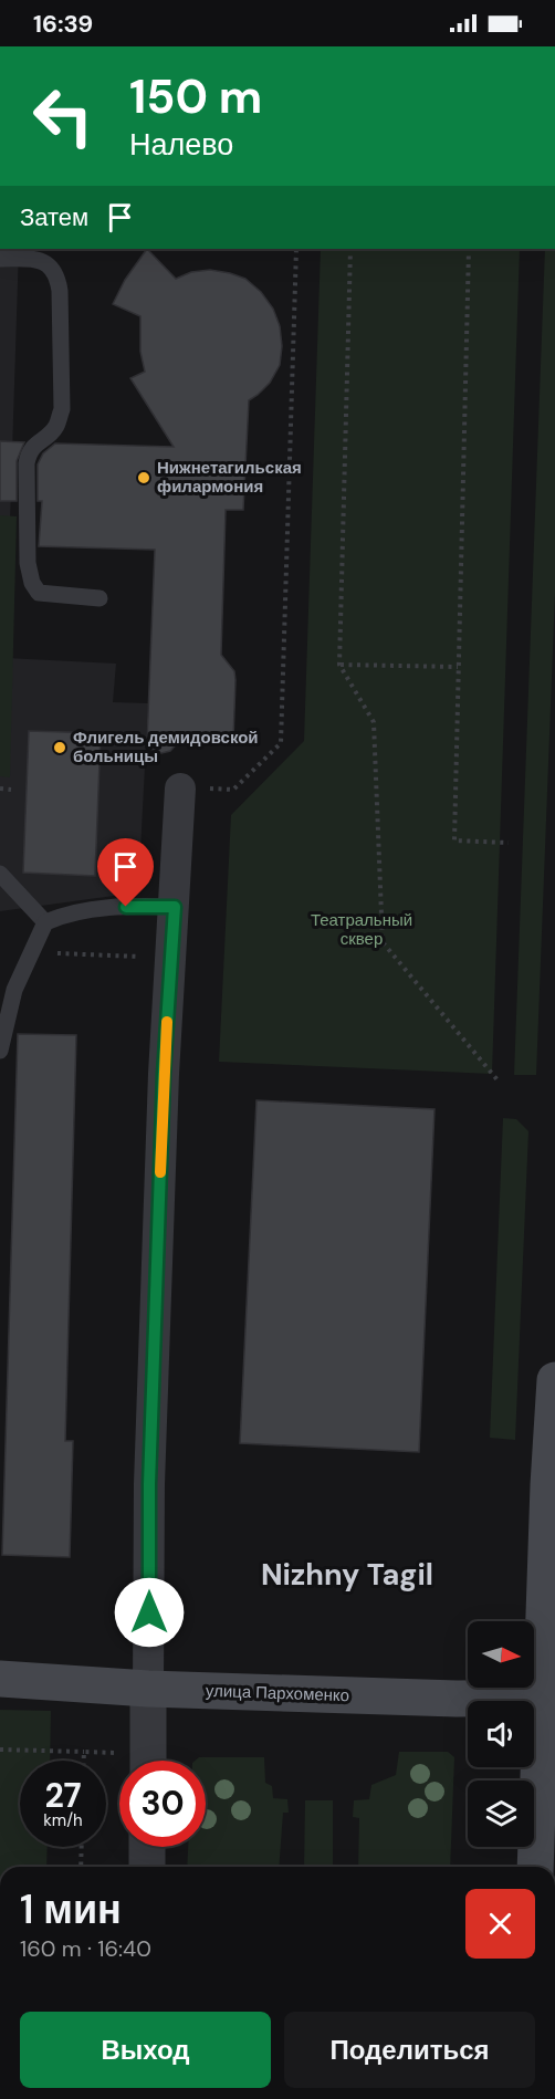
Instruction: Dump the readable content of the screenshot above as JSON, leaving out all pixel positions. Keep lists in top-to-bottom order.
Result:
{
  "streets": {
    "main road": ["улица Пархоменко"]
  },
  "districts": ["Nizhny Tagil"],
  "parks": ["Театральный сквер"],
  "places": ["Нижнетагильская филармония", "Флигель демидовской больницы"],
  "north": "right",
  "page": {
    "status": "16:39",
    "turn": ["150 m", "Налево"],
    "then": "Затем",
    "speed": "27 km/h",
    "limit": "30",
    "heading": ["1 мин", "160 m · 16:40"],
    "buttons": ["Выход", "Поделиться"]
  }
}
